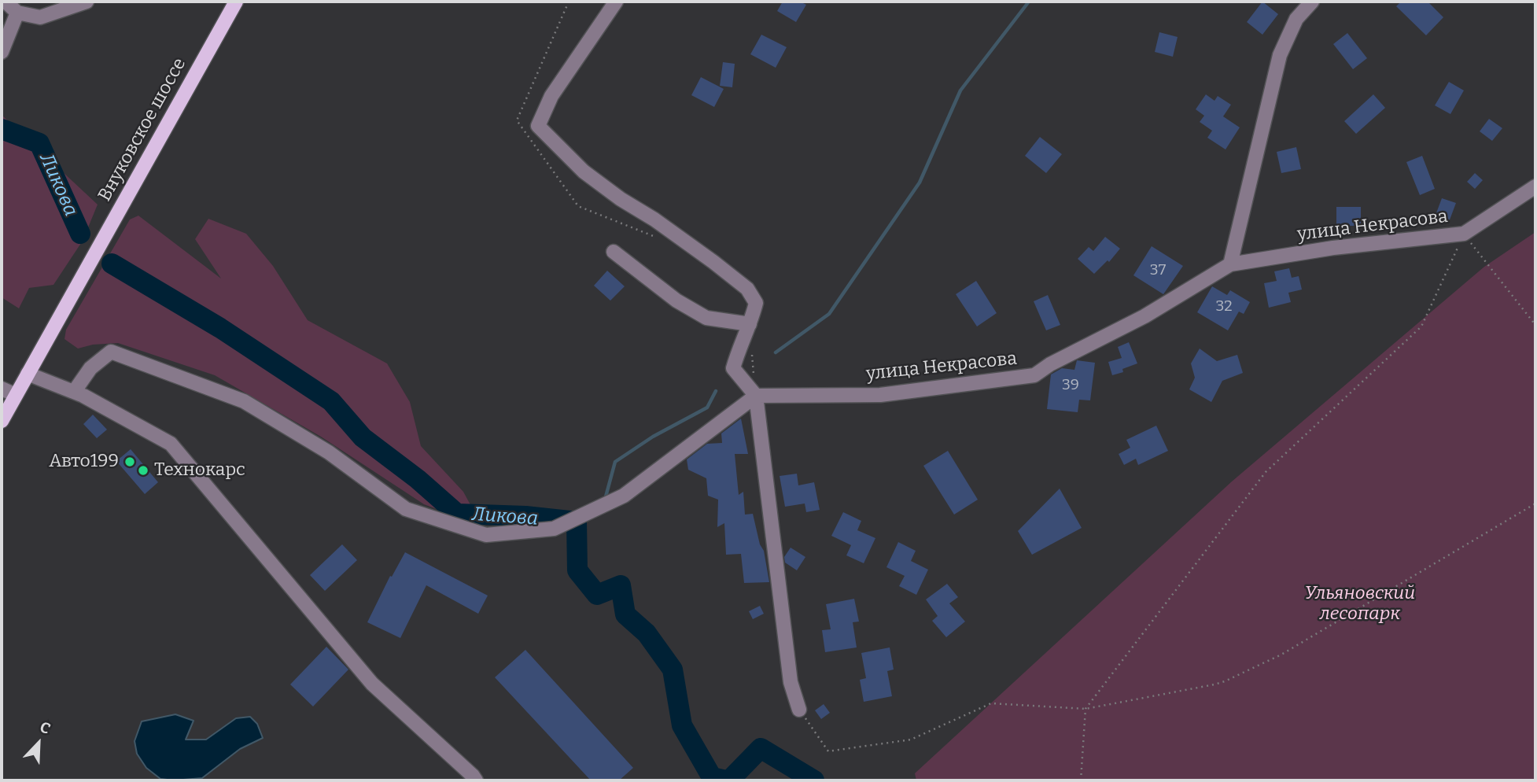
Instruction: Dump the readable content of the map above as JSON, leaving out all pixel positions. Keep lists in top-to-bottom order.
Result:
{
  "streets": {
    "main road": ["Внуковское шоссе"],
    "street": ["улица Некрасова"]
  },
  "water": ["Ликова"],
  "parks": ["Ульяновский лесопарк"],
  "places": ["Авто199", "Технокарс"],
  "house_numbers": ["37", "32", "39"],
  "north": "top right"
}
